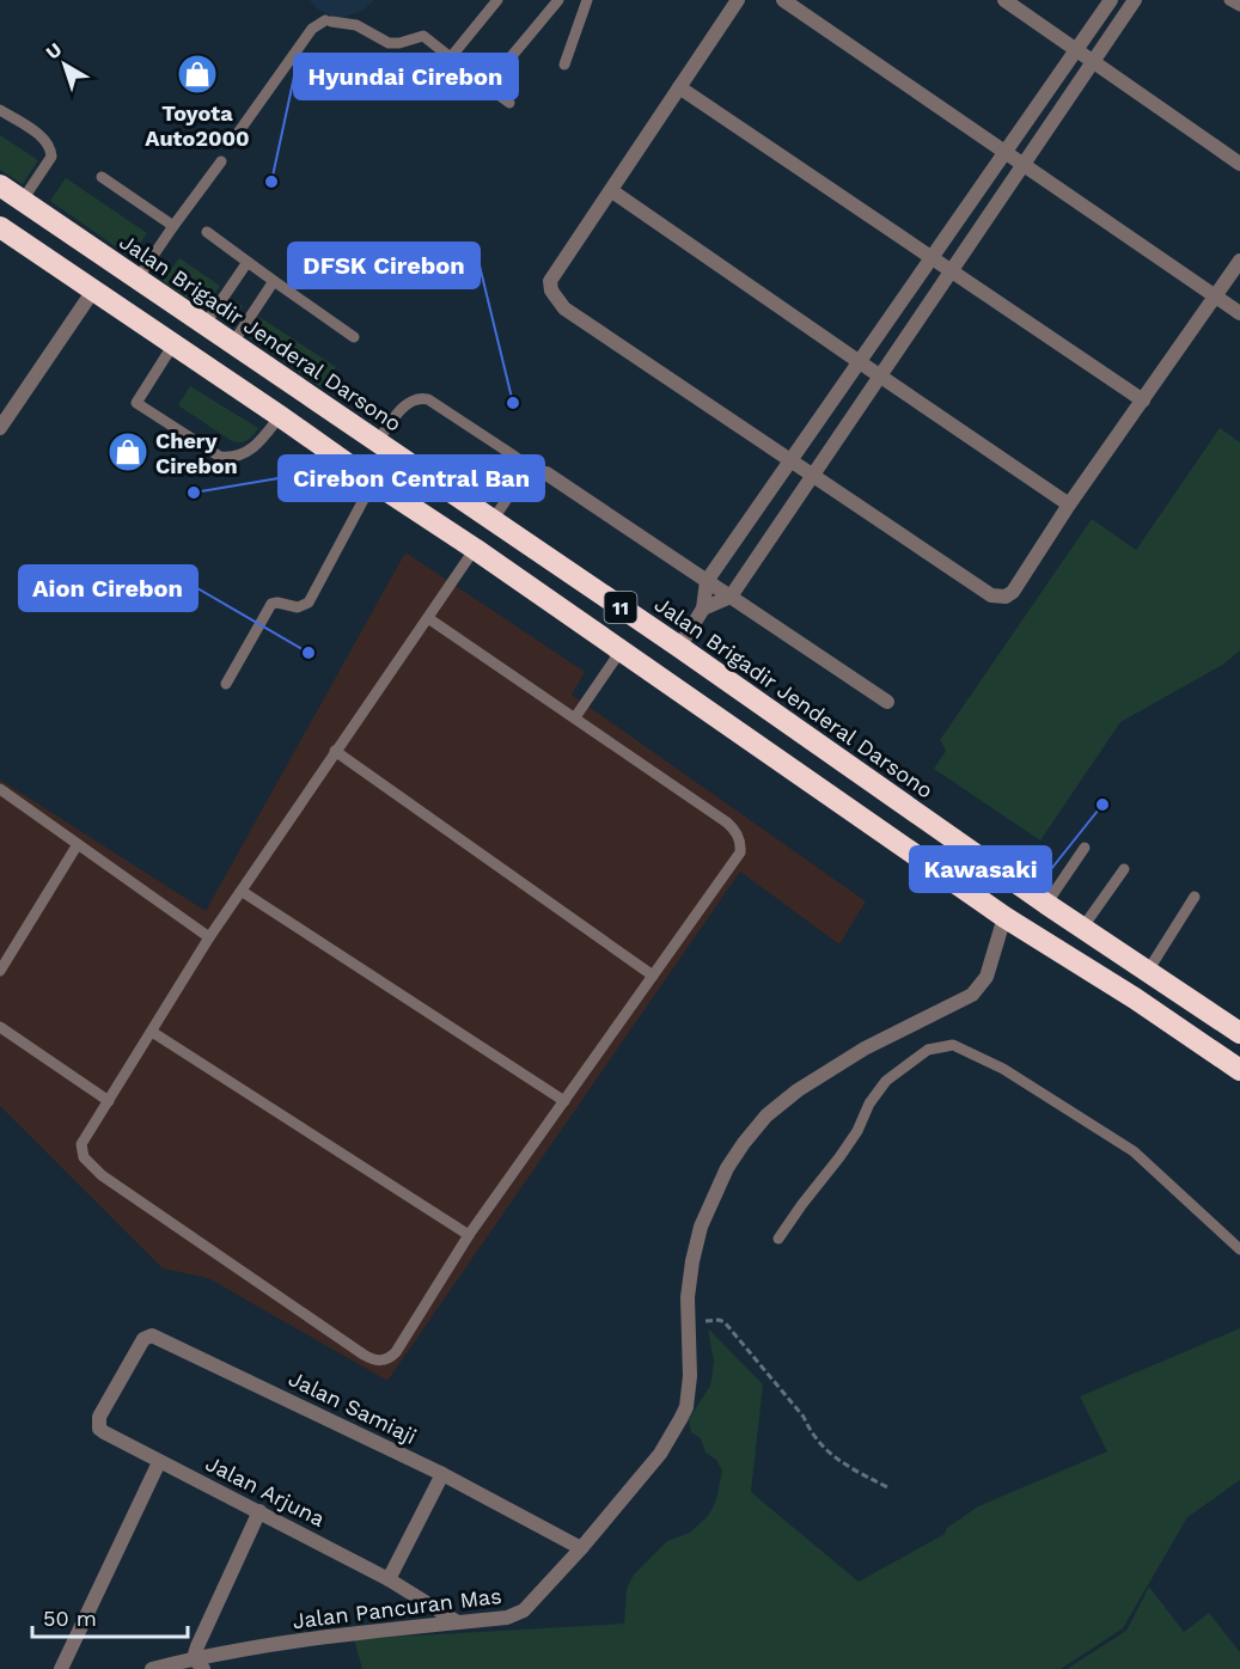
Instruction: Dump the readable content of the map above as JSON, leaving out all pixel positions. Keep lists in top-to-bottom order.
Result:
{
  "streets": {
    "highway": ["Jalan Brigadir Jenderal Darsono", "11"],
    "street": ["Jalan Samiaji", "Jalan Arjuna", "Jalan Pancuran Mas"]
  },
  "crossings": [
    ["11", "Jalan Pancuran Mas"],
    ["Jalan Samiaji", "Jalan Arjuna"],
    ["Jalan Samiaji", "Jalan Pancuran Mas"],
    ["Jalan Arjuna", "Jalan Pancuran Mas"]
  ],
  "places": {
    "shop": ["Toyota Auto2000", "Chery Cirebon"],
    "other": [
      "Hyundai Cirebon",
      "DFSK Cirebon",
      "Cirebon Central Ban",
      "Aion Cirebon",
      "Kawasaki"
    ]
  },
  "scale_bar": "50 m",
  "north": "top left"
}
